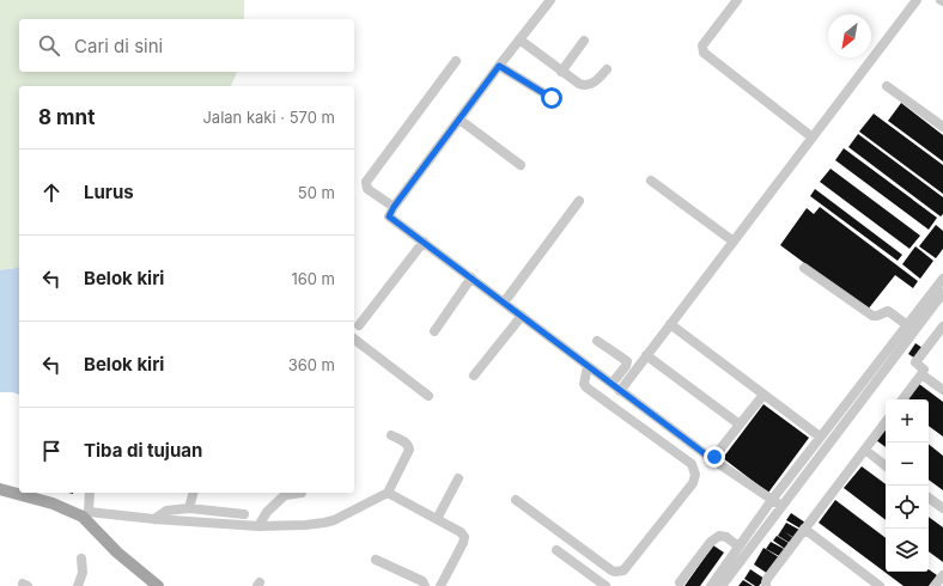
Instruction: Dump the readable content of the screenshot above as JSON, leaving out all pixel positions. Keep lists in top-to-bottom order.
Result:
{
  "north": "bottom left",
  "page": {
    "search": "Cari di sini",
    "heading": ["8 mnt", "Jalan kaki · 570 m"],
    "list": [
      ["Lurus", "50 m"],
      ["Belok kiri", "160 m"],
      ["Belok kiri", "360 m"],
      "Tiba di tujuan"
    ],
    "map_buttons": ["+", "−"]
  }
}
